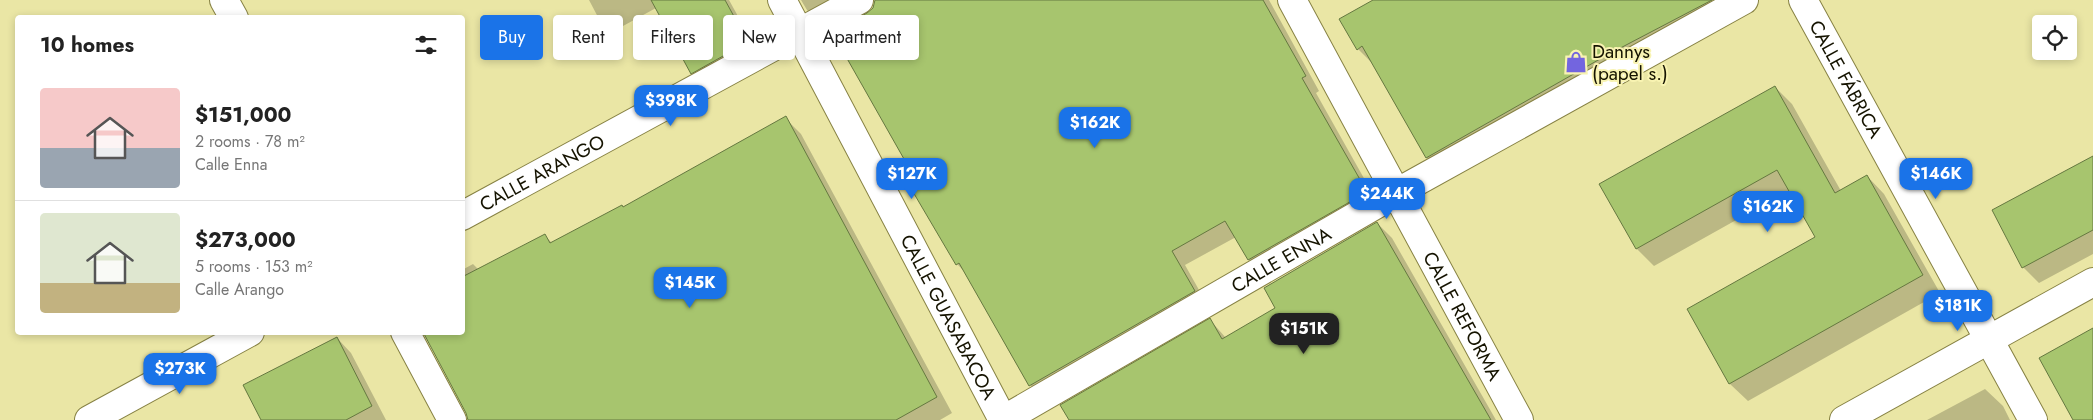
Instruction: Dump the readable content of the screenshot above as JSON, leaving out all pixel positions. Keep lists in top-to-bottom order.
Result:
{
  "streets": {
    "street": [
      "CALLE FÁBRICA",
      "CALLE ARANGO",
      "CALLE ENNA",
      "CALLE GUASABACOA",
      "CALLE REFORMA"
    ]
  },
  "crossings": [
    ["CALLE ARANGO", "CALLE GUASABACOA"],
    ["CALLE ENNA", "CALLE GUASABACOA"],
    ["CALLE ENNA", "CALLE REFORMA"]
  ],
  "places": {
    "shop": ["Dannys (papel s.)"]
  },
  "page": {
    "chip": [
      "Buy",
      "Rent",
      "Filters",
      "New",
      "Apartment"
    ],
    "heading": "10 homes",
    "list": [
      {
        "name": "$151,000",
        "note": "2 rooms · 78 m² · Calle Enna"
      },
      {
        "name": "$273,000",
        "note": "5 rooms · 153 m² · Calle Arango"
      }
    ],
    "price": [
      "$398K",
      "$162K",
      "$127K",
      "$146K",
      "$244K",
      "$162K",
      "$145K",
      "$181K",
      "$151K",
      "$273K"
    ]
  }
}
